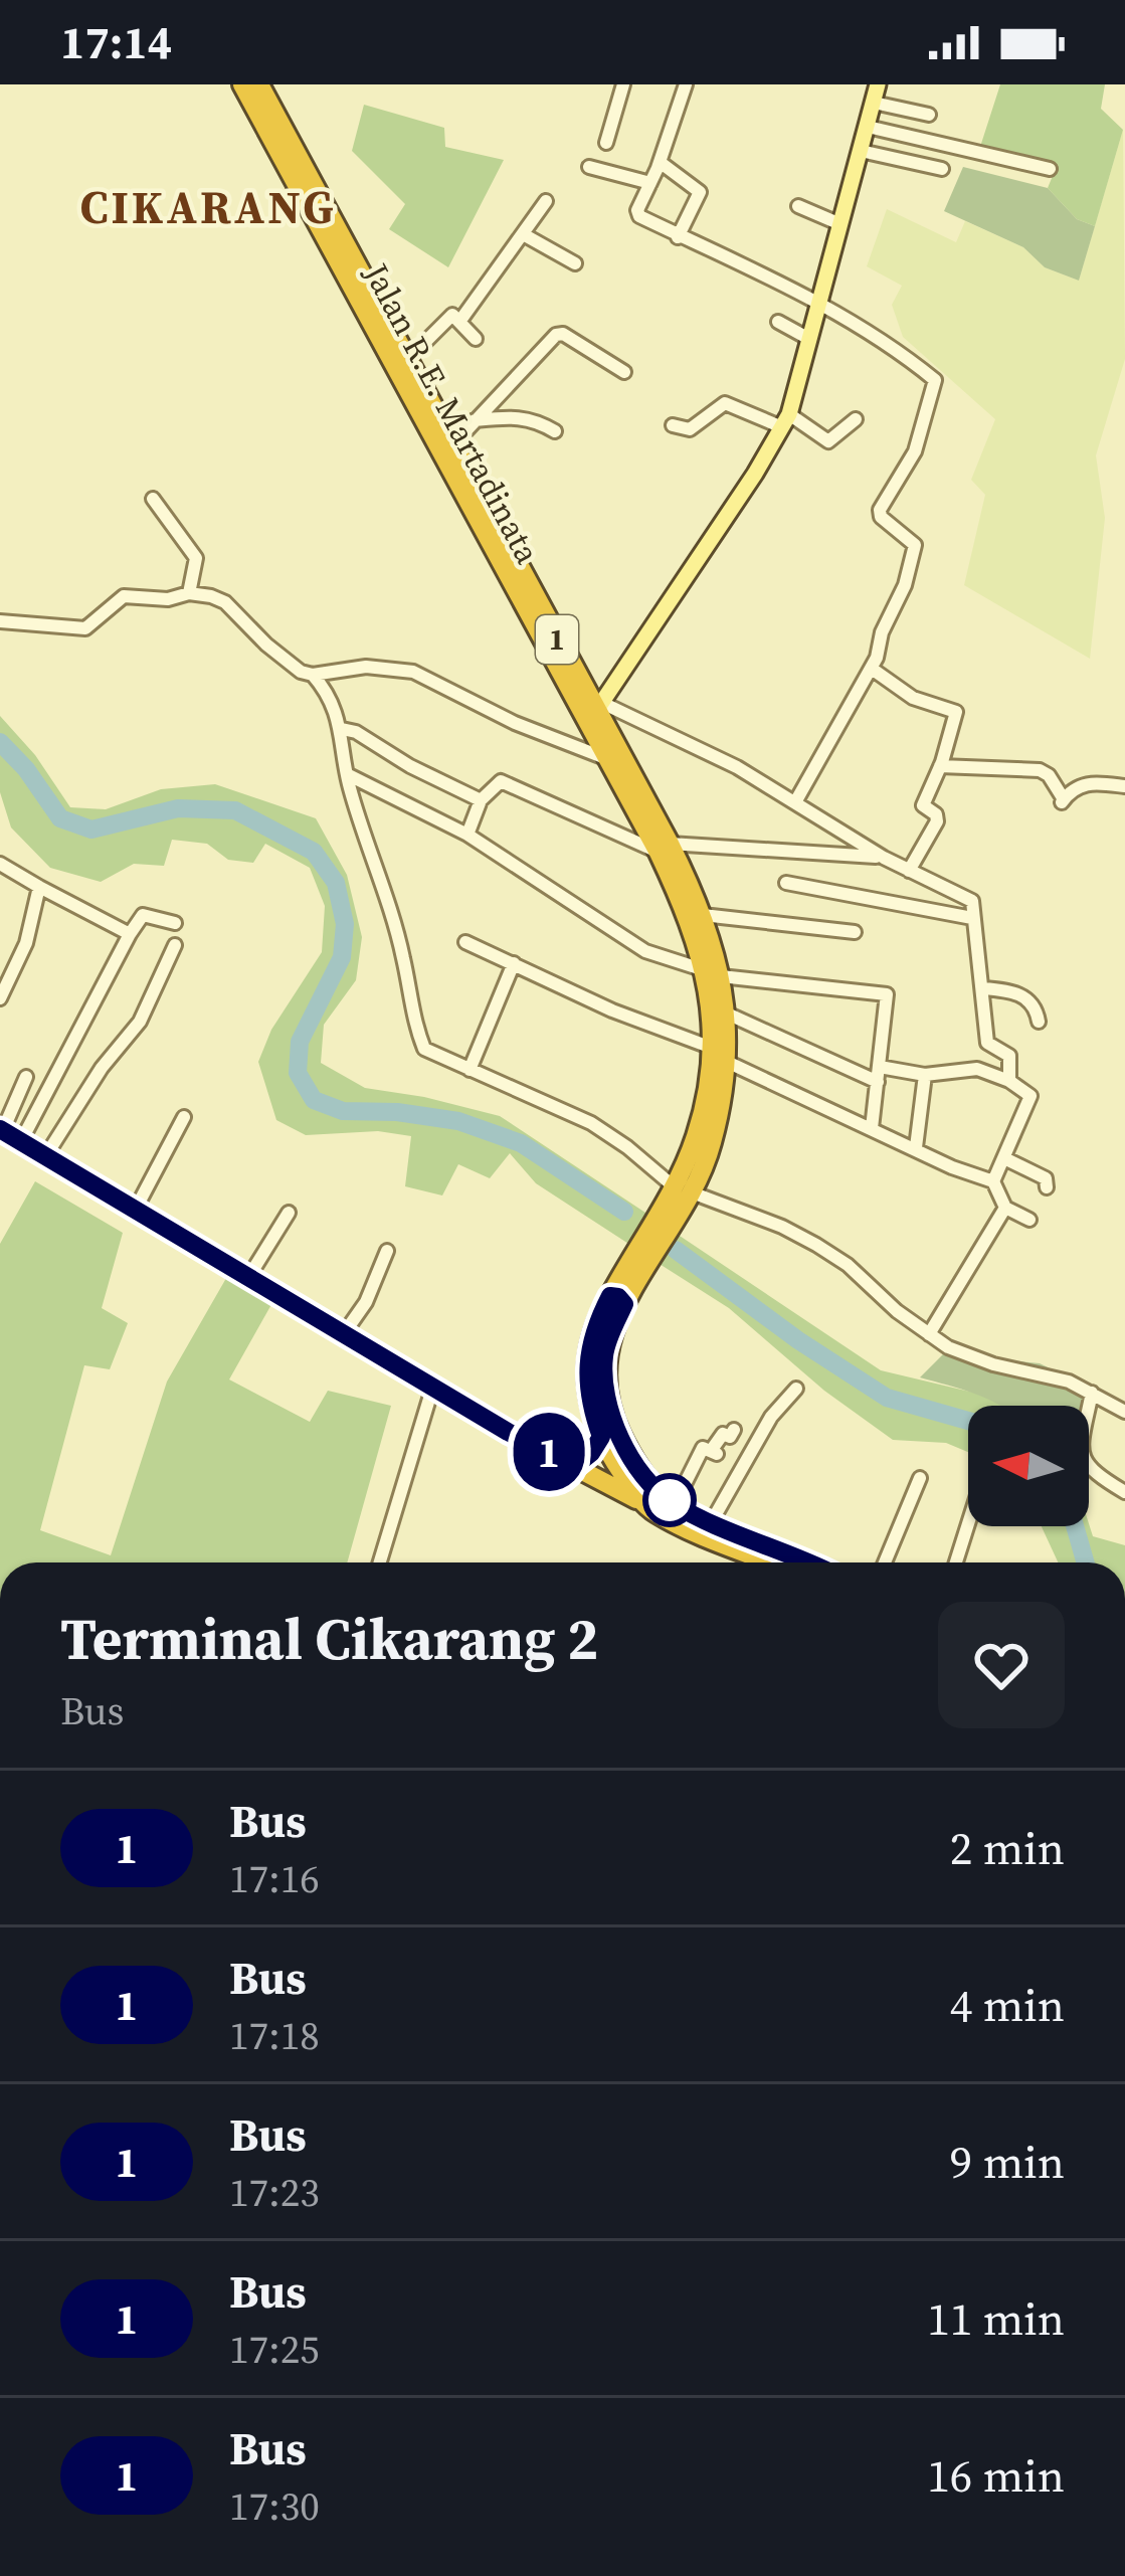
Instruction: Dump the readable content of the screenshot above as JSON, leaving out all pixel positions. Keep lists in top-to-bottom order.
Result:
{
  "streets": {
    "highway": ["Jalan R.E. Martadinata", "1"]
  },
  "crossings": [
    ["Jalan R.E. Martadinata", "1"]
  ],
  "districts": ["CIKARANG"],
  "lines": ["bus line 1"],
  "north": "left",
  "page": {
    "status": "17:14",
    "on_map": "1",
    "heading": ["Terminal Cikarang 2", "Bus"],
    "list": [
      {
        "mark": "1",
        "name": "Bus",
        "note": "17:16",
        "value": "2 min"
      },
      {
        "mark": "1",
        "name": "Bus",
        "note": "17:18",
        "value": "4 min"
      },
      {
        "mark": "1",
        "name": "Bus",
        "note": "17:23",
        "value": "9 min"
      },
      {
        "mark": "1",
        "name": "Bus",
        "note": "17:25",
        "value": "11 min"
      },
      {
        "mark": "1",
        "name": "Bus",
        "note": "17:30",
        "value": "16 min"
      }
    ]
  }
}
